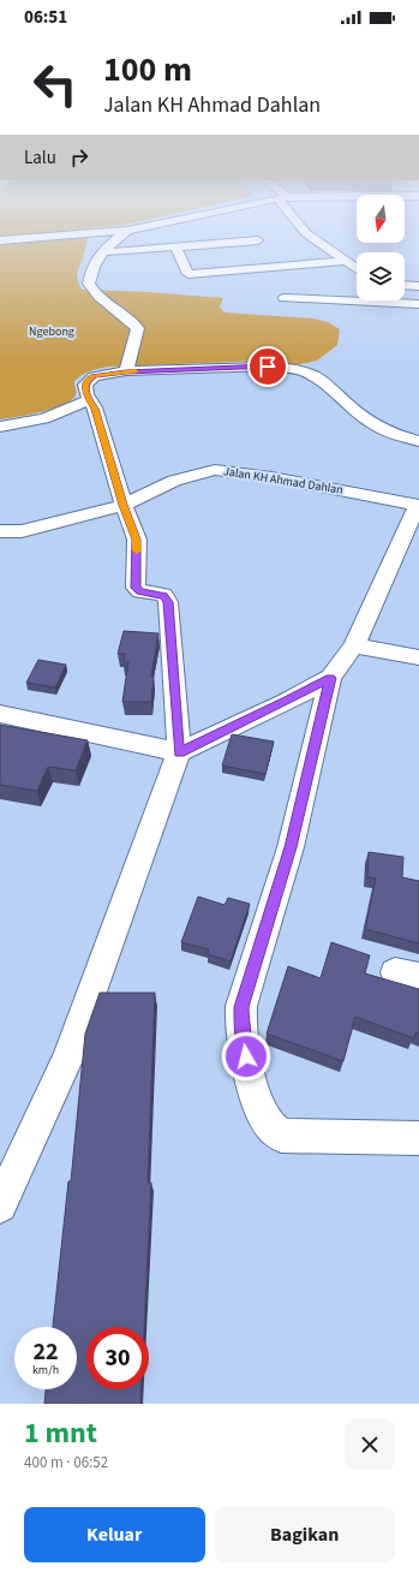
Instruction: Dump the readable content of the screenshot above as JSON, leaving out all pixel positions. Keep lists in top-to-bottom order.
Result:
{
  "streets": {
    "street": ["Jalan KH Ahmad Dahlan"]
  },
  "parks": ["Ngebong"],
  "north": "bottom",
  "page": {
    "status": "06:51",
    "turn": ["100 m", "Jalan KH Ahmad Dahlan"],
    "then": "Lalu",
    "speed": "22 km/h",
    "limit": "30",
    "heading": ["1 mnt", "400 m · 06:52"],
    "buttons": ["Keluar", "Bagikan"]
  }
}
